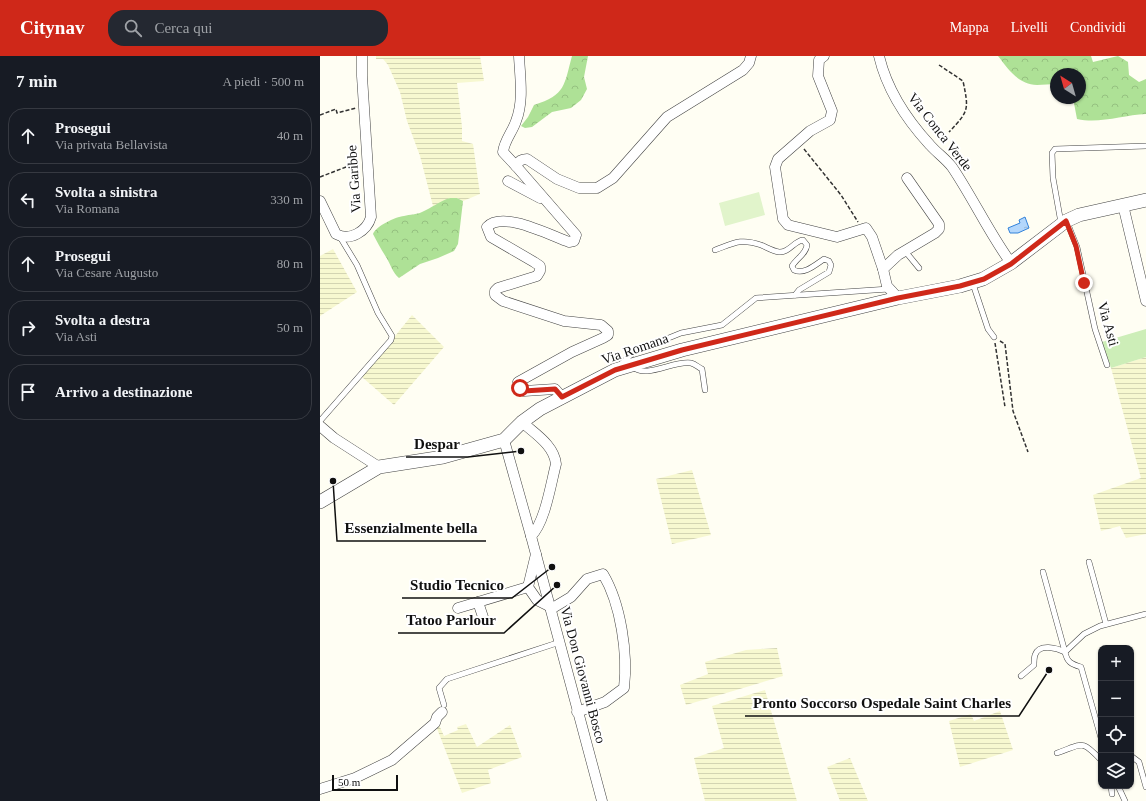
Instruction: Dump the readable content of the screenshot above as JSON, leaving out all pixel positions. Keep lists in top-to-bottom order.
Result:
{
  "streets": {
    "street": [
      "Via Conca Verde",
      "Via Garibbe",
      "Via Romana",
      "Via Don Giovanni Bosco"
    ],
    "lane": ["Via Asti"]
  },
  "crossings": [
    ["Via Conca Verde", "Via Romana"],
    ["Via Asti", "Via Romana"],
    ["Via Romana", "Via Don Giovanni Bosco"]
  ],
  "places": [
    "Despar",
    "Essenzialmente bella",
    "Studio Tecnico",
    "Tatoo Parlour",
    "Pronto Soccorso Ospedale Saint Charles"
  ],
  "scale_bar": "50 m",
  "north": "top left",
  "page": {
    "header": "Citynav",
    "search": "Cerca qui",
    "nav": ["Mappa", "Livelli", "Condividi"],
    "heading": ["7 min", "A piedi · 500 m"],
    "list": [
      ["Prosegui", "Via privata Bellavista", "40 m"],
      ["Svolta a sinistra", "Via Romana", "330 m"],
      ["Prosegui", "Via Cesare Augusto", "80 m"],
      ["Svolta a destra", "Via Asti", "50 m"],
      "Arrivo a destinazione"
    ],
    "map_buttons": ["+", "−"],
    "scale": "50 m"
  }
}
